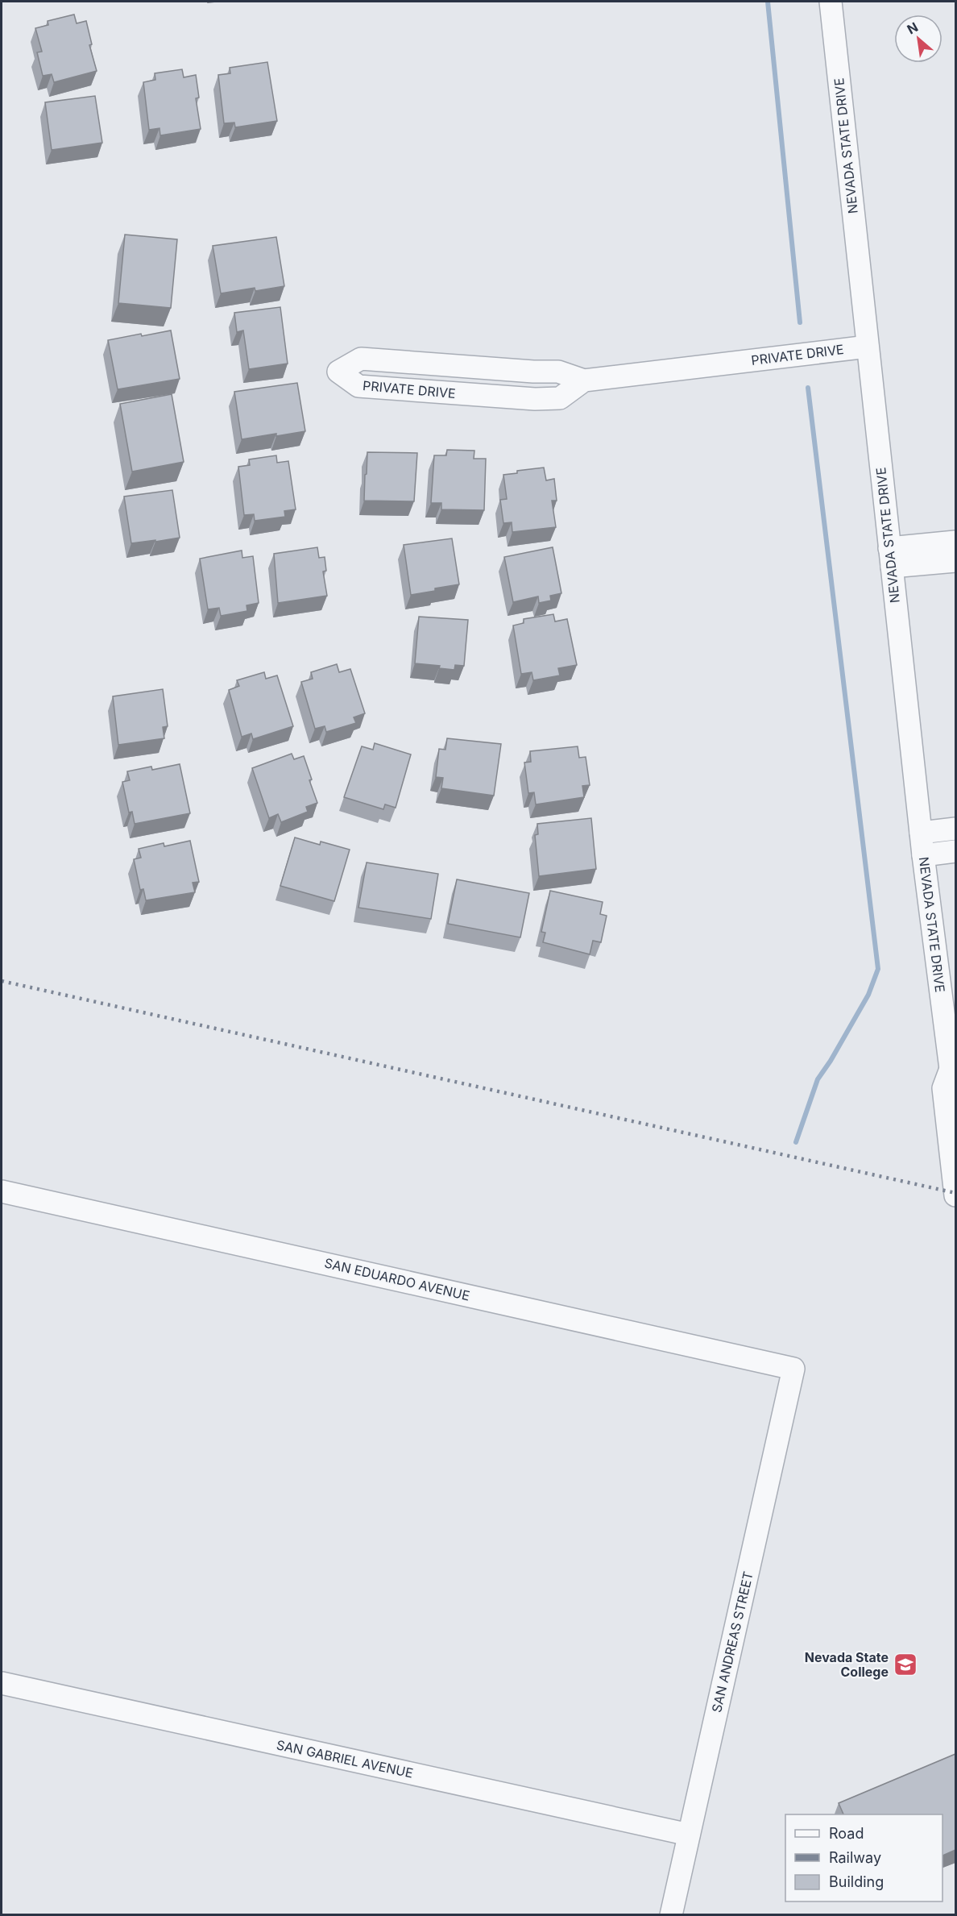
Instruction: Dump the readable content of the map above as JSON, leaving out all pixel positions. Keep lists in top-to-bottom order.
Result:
{
  "streets": {
    "street": [
      "NEVADA STATE DRIVE",
      "PRIVATE DRIVE",
      "SAN EDUARDO AVENUE",
      "SAN ANDREAS STREET",
      "SAN GABRIEL AVENUE"
    ]
  },
  "crossings": [
    ["NEVADA STATE DRIVE", "PRIVATE DRIVE"],
    ["SAN EDUARDO AVENUE", "SAN ANDREAS STREET"],
    ["SAN ANDREAS STREET", "SAN GABRIEL AVENUE"]
  ],
  "places": {
    "school or university": ["Nevada State College"]
  },
  "legend": ["Road", "Railway", "Building"],
  "north": "top left"
}
